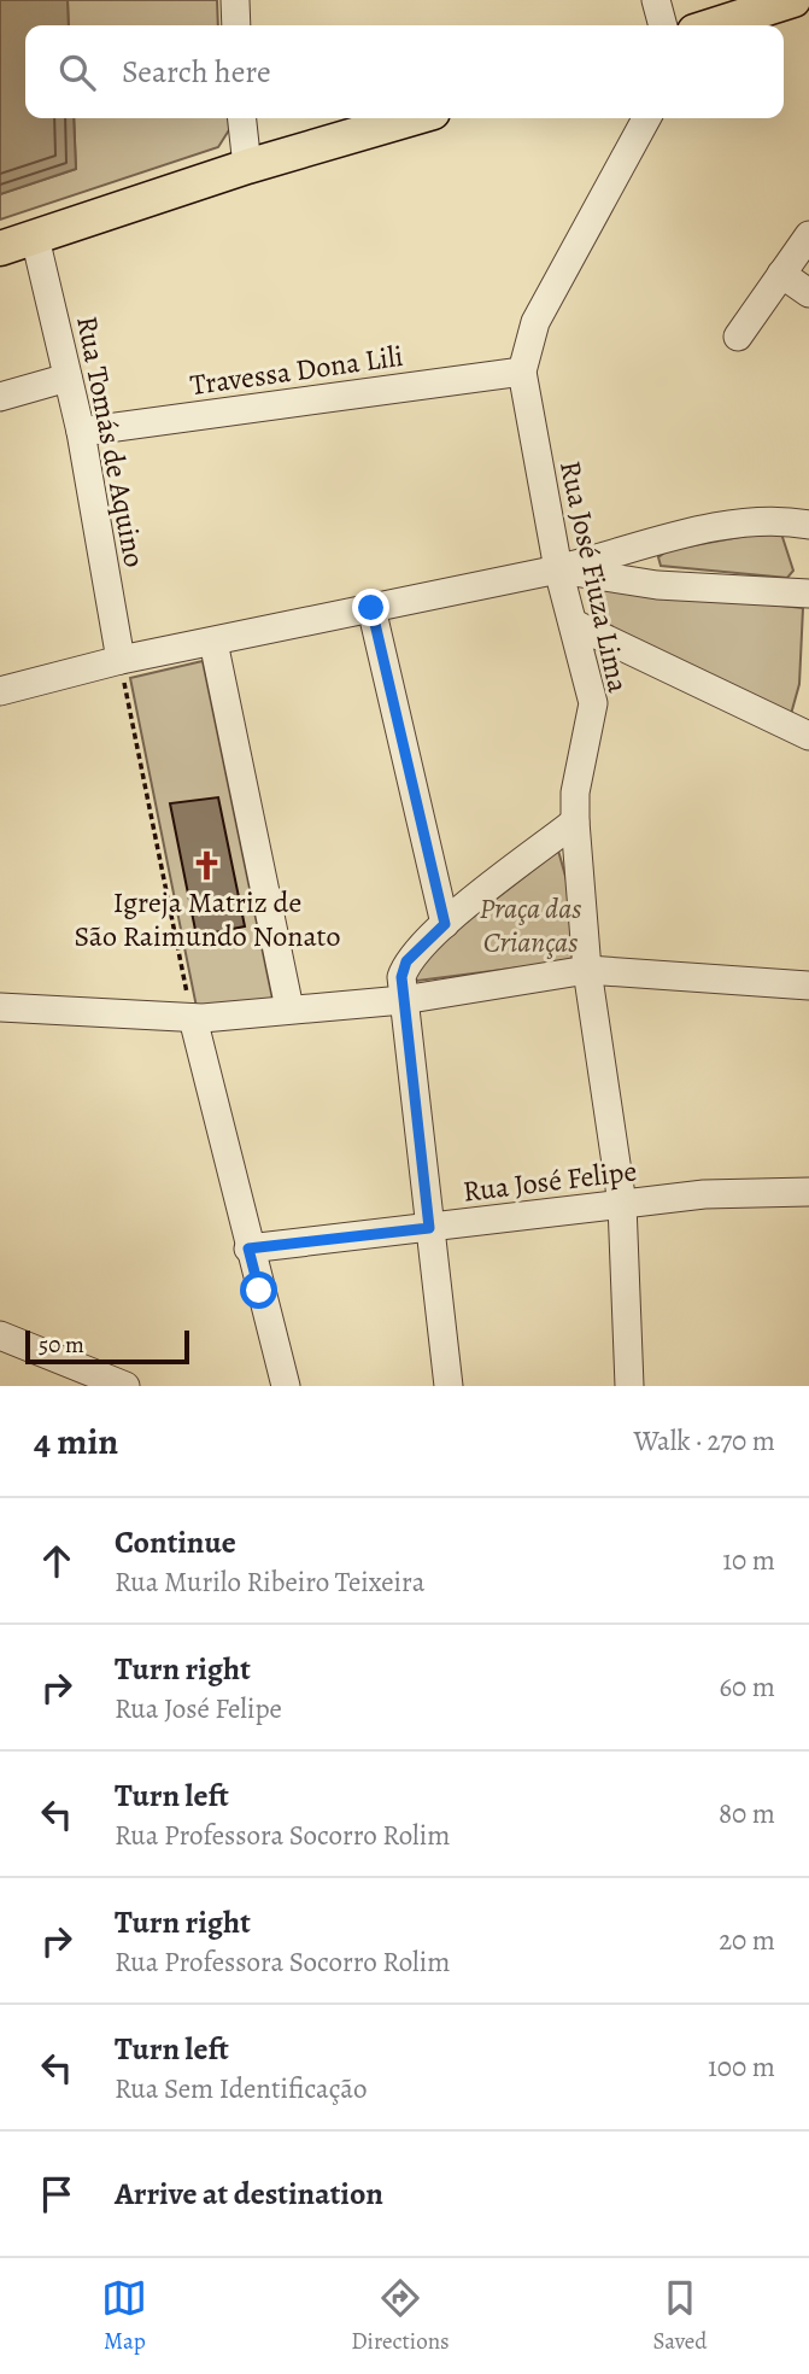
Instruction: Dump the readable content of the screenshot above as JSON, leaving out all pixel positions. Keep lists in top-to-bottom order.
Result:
{
  "streets": {
    "street": [
      "Travessa Dona Lili",
      "Rua Tomás de Aquino",
      "Rua José Fiuza Lima",
      "Rua José Felipe"
    ]
  },
  "crossings": [
    ["Travessa Dona Lili", "Rua Tomás de Aquino"],
    ["Travessa Dona Lili", "Rua José Fiuza Lima"],
    ["Rua José Fiuza Lima", "Rua José Felipe"]
  ],
  "parks": ["Praça das Crianças"],
  "places": {
    "church": ["Igreja Matriz de São Raimundo Nonato"]
  },
  "scale_bar": "50 m",
  "page": {
    "search": "Search here",
    "scale": "50 m",
    "heading": ["4 min", "Walk · 270 m"],
    "list": [
      ["Continue", "Rua Murilo Ribeiro Teixeira", "10 m"],
      ["Turn right", "Rua José Felipe", "60 m"],
      ["Turn left", "Rua Professora Socorro Rolim", "80 m"],
      ["Turn right", "Rua Professora Socorro Rolim", "20 m"],
      ["Turn left", "Rua Sem Identificação", "100 m"],
      "Arrive at destination"
    ],
    "nav": ["Map", "Directions", "Saved"]
  }
}
